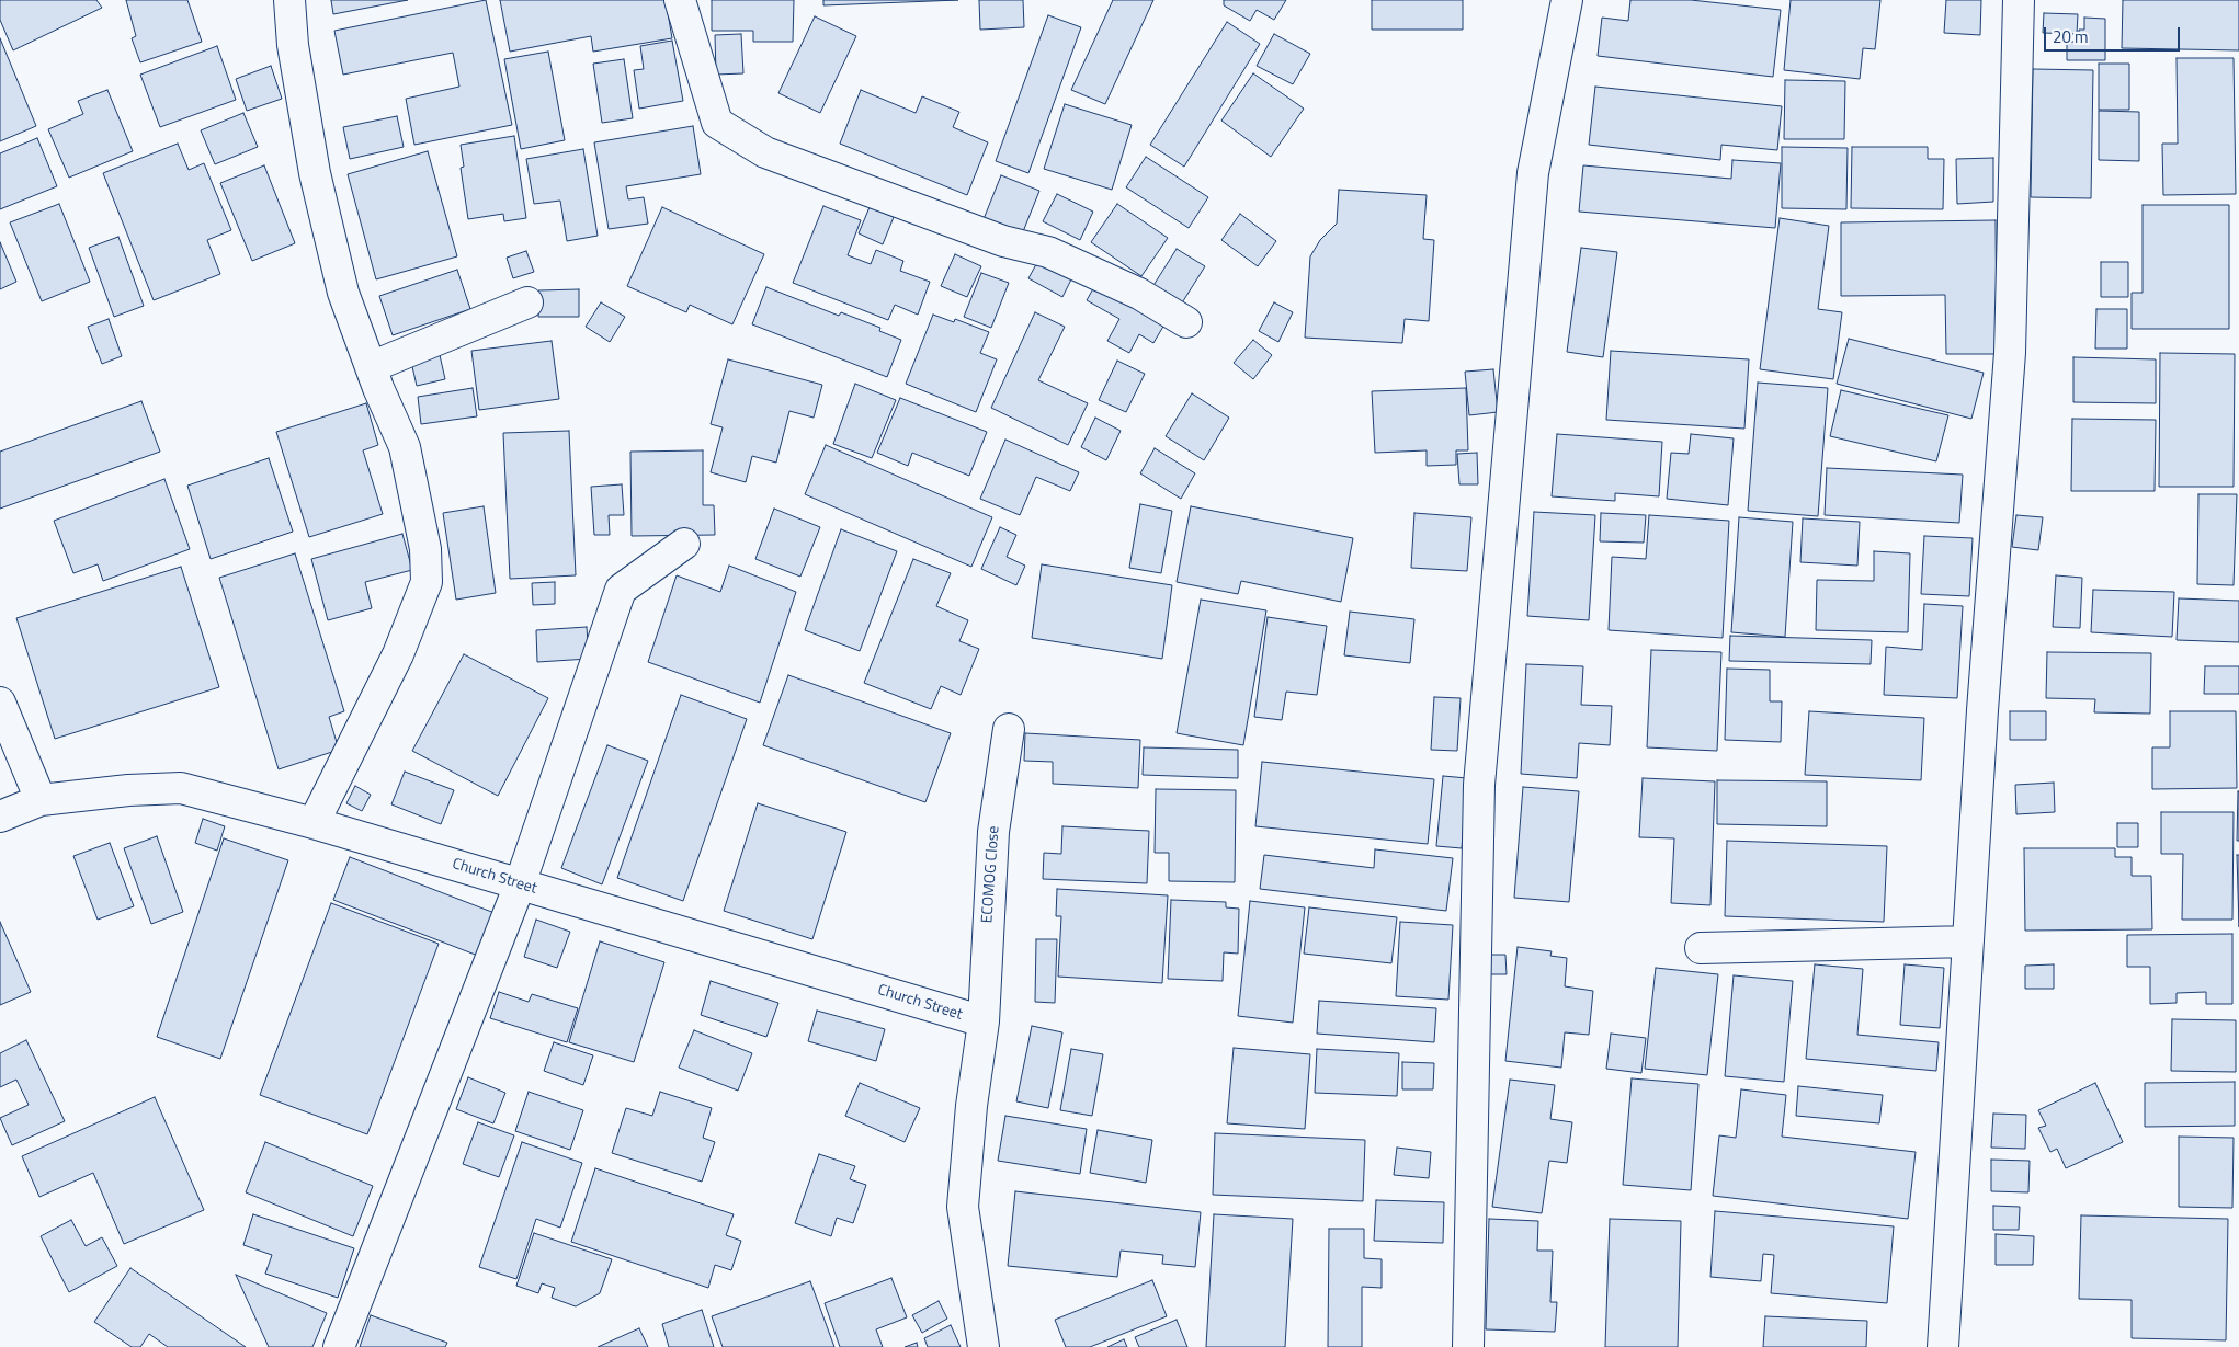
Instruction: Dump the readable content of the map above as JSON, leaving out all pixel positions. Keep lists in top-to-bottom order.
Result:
{
  "streets": {
    "street": ["ECOMOG Close", "Church Street"]
  },
  "crossings": [
    ["ECOMOG Close", "Church Street"]
  ],
  "scale_bar": "20 m"
}
